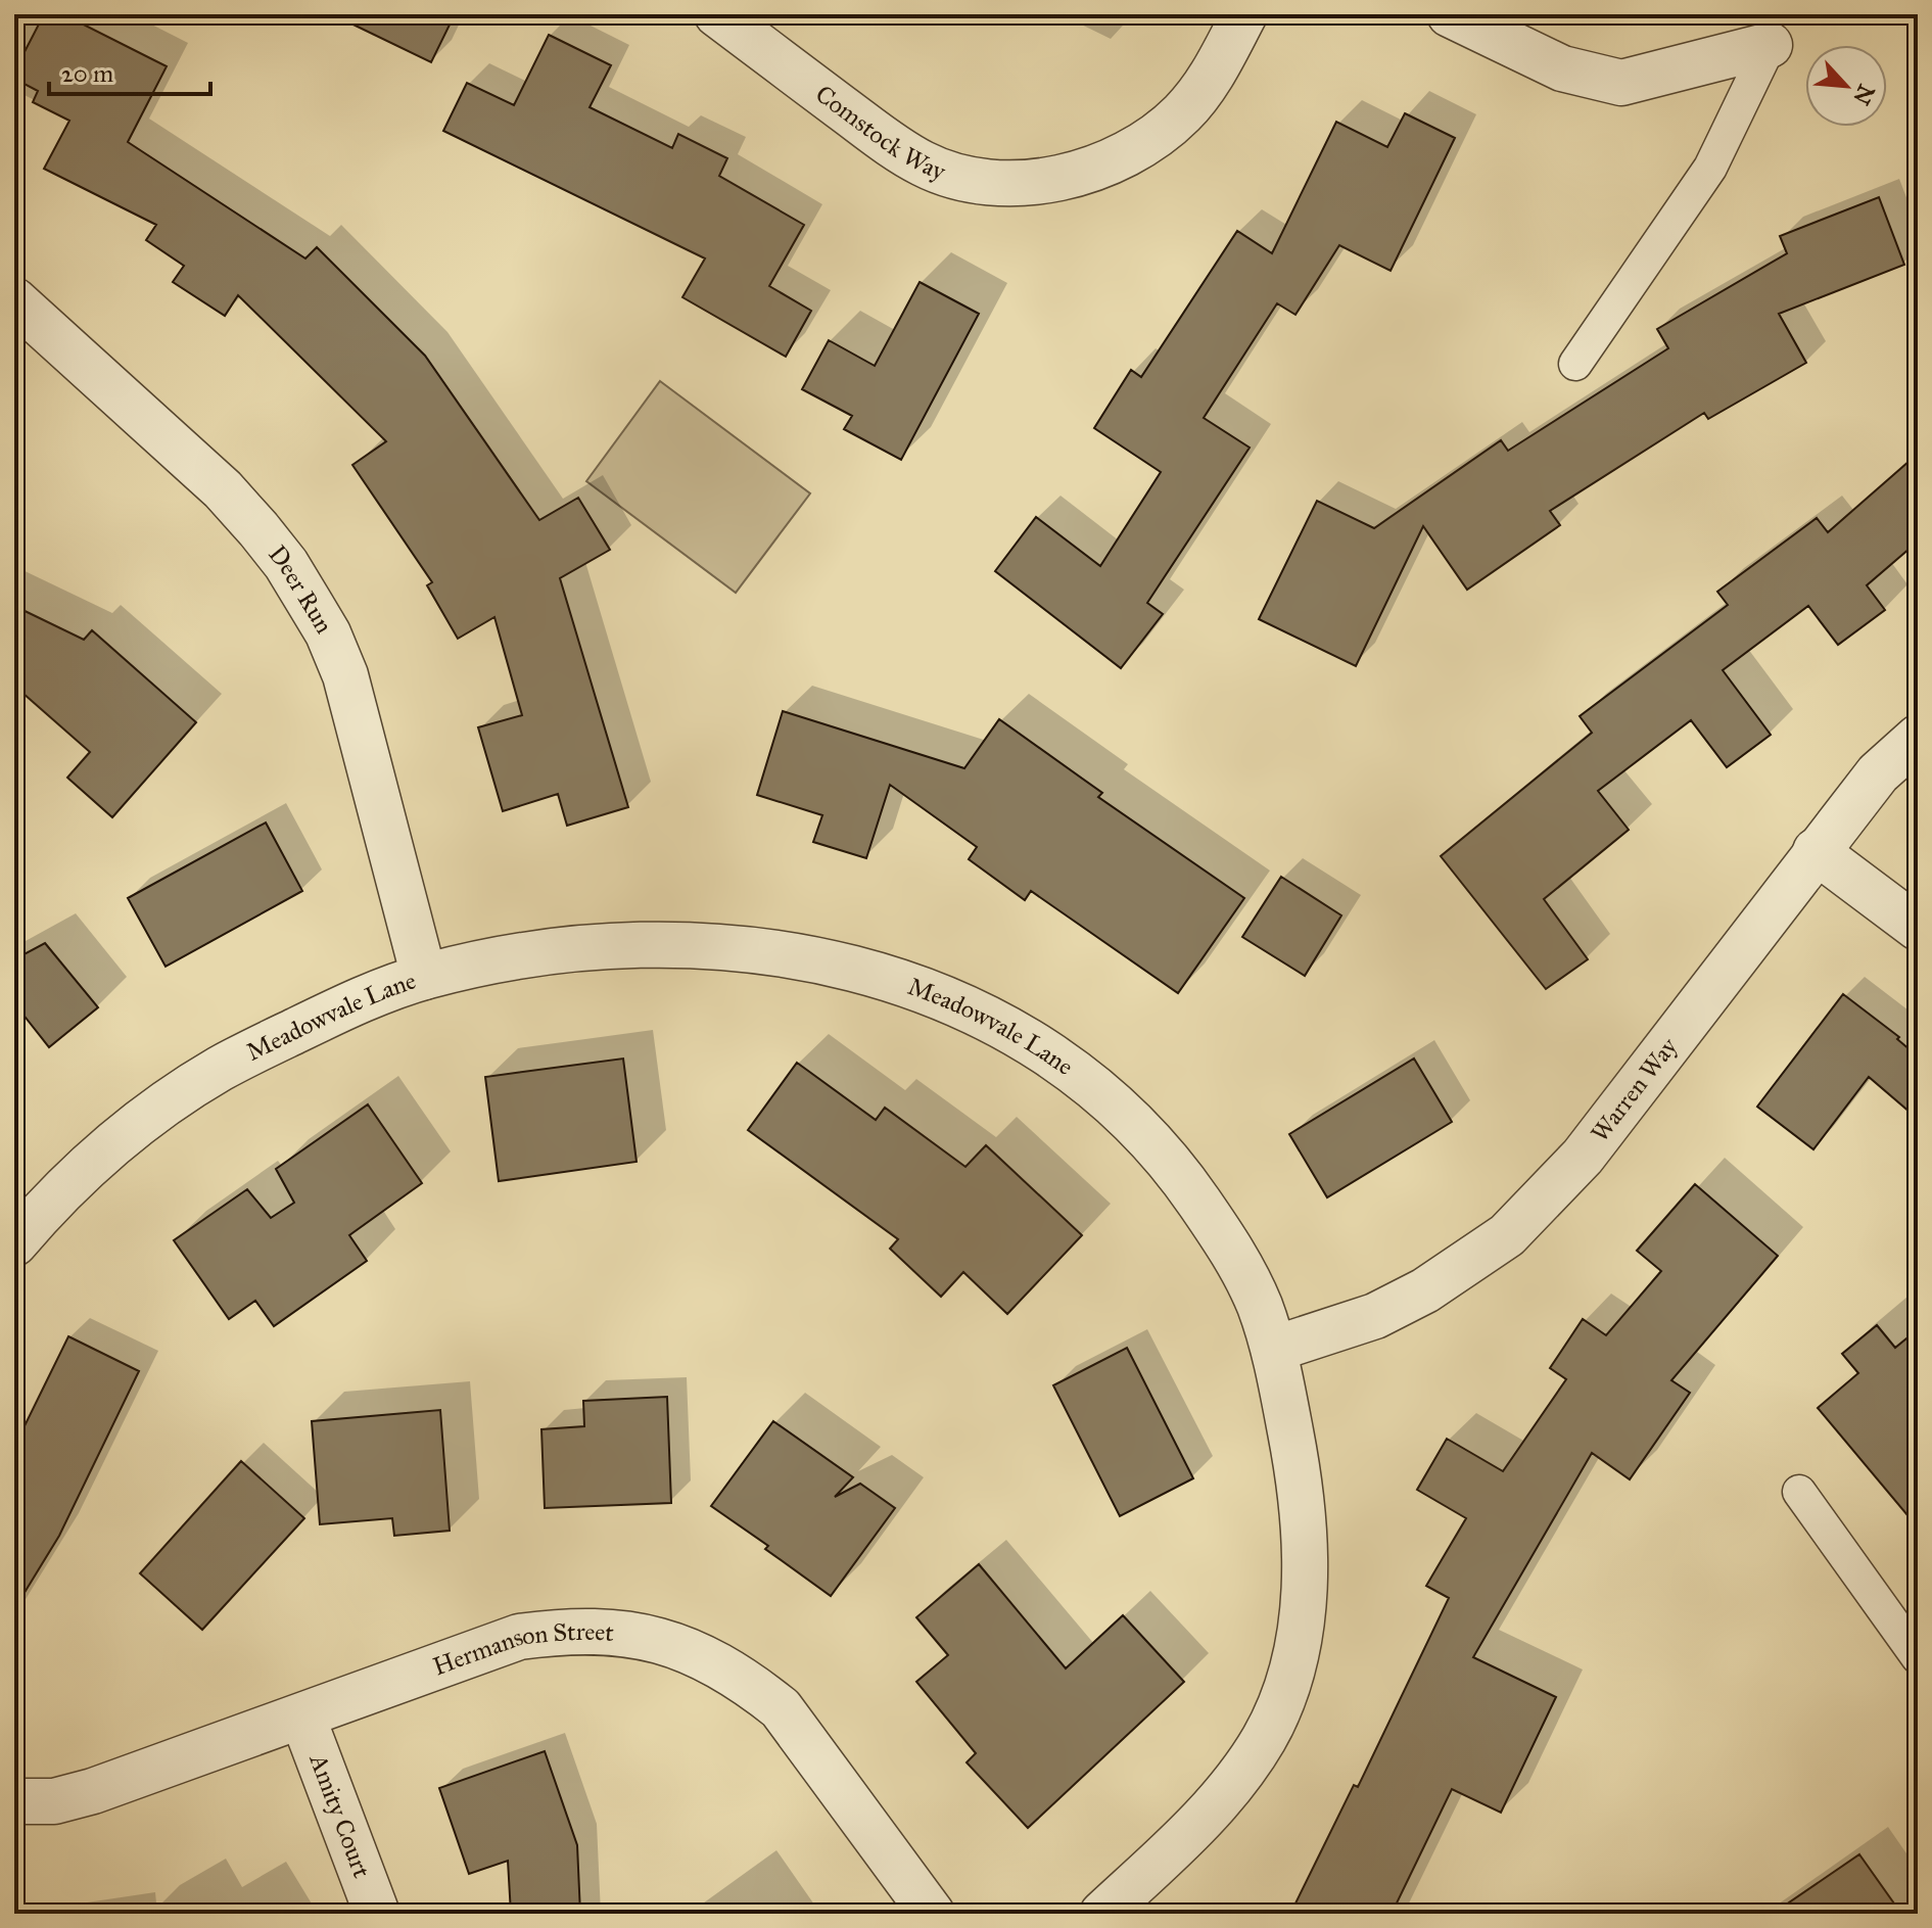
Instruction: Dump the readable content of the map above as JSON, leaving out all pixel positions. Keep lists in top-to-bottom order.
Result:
{
  "streets": {
    "street": [
      "Comstock Way",
      "Deer Run",
      "Meadowvale Lane",
      "Warren Way",
      "Hermanson Street",
      "Amity Court"
    ]
  },
  "crossings": [
    ["Deer Run", "Meadowvale Lane"],
    ["Meadowvale Lane", "Warren Way"],
    ["Hermanson Street", "Amity Court"]
  ],
  "scale_bar": "20 m",
  "north": "bottom right"
}
